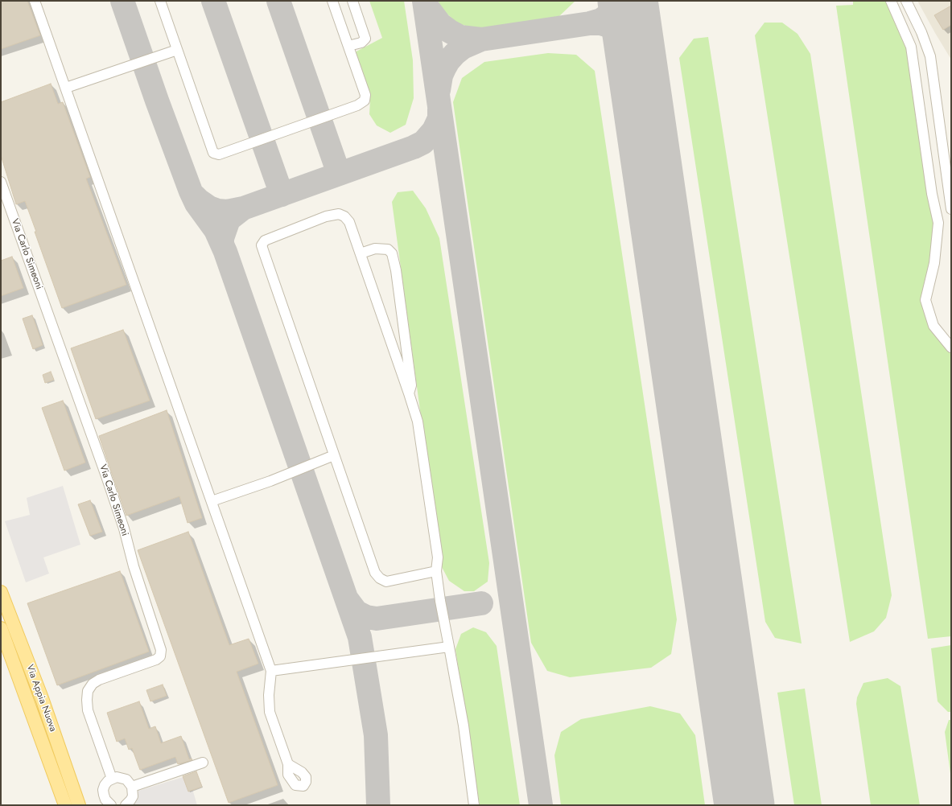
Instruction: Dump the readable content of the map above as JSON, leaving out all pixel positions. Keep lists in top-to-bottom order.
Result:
{
  "streets": {
    "main road": ["Via Appia Nuova"],
    "lane": ["Via Carlo Simeoni"]
  }
}
